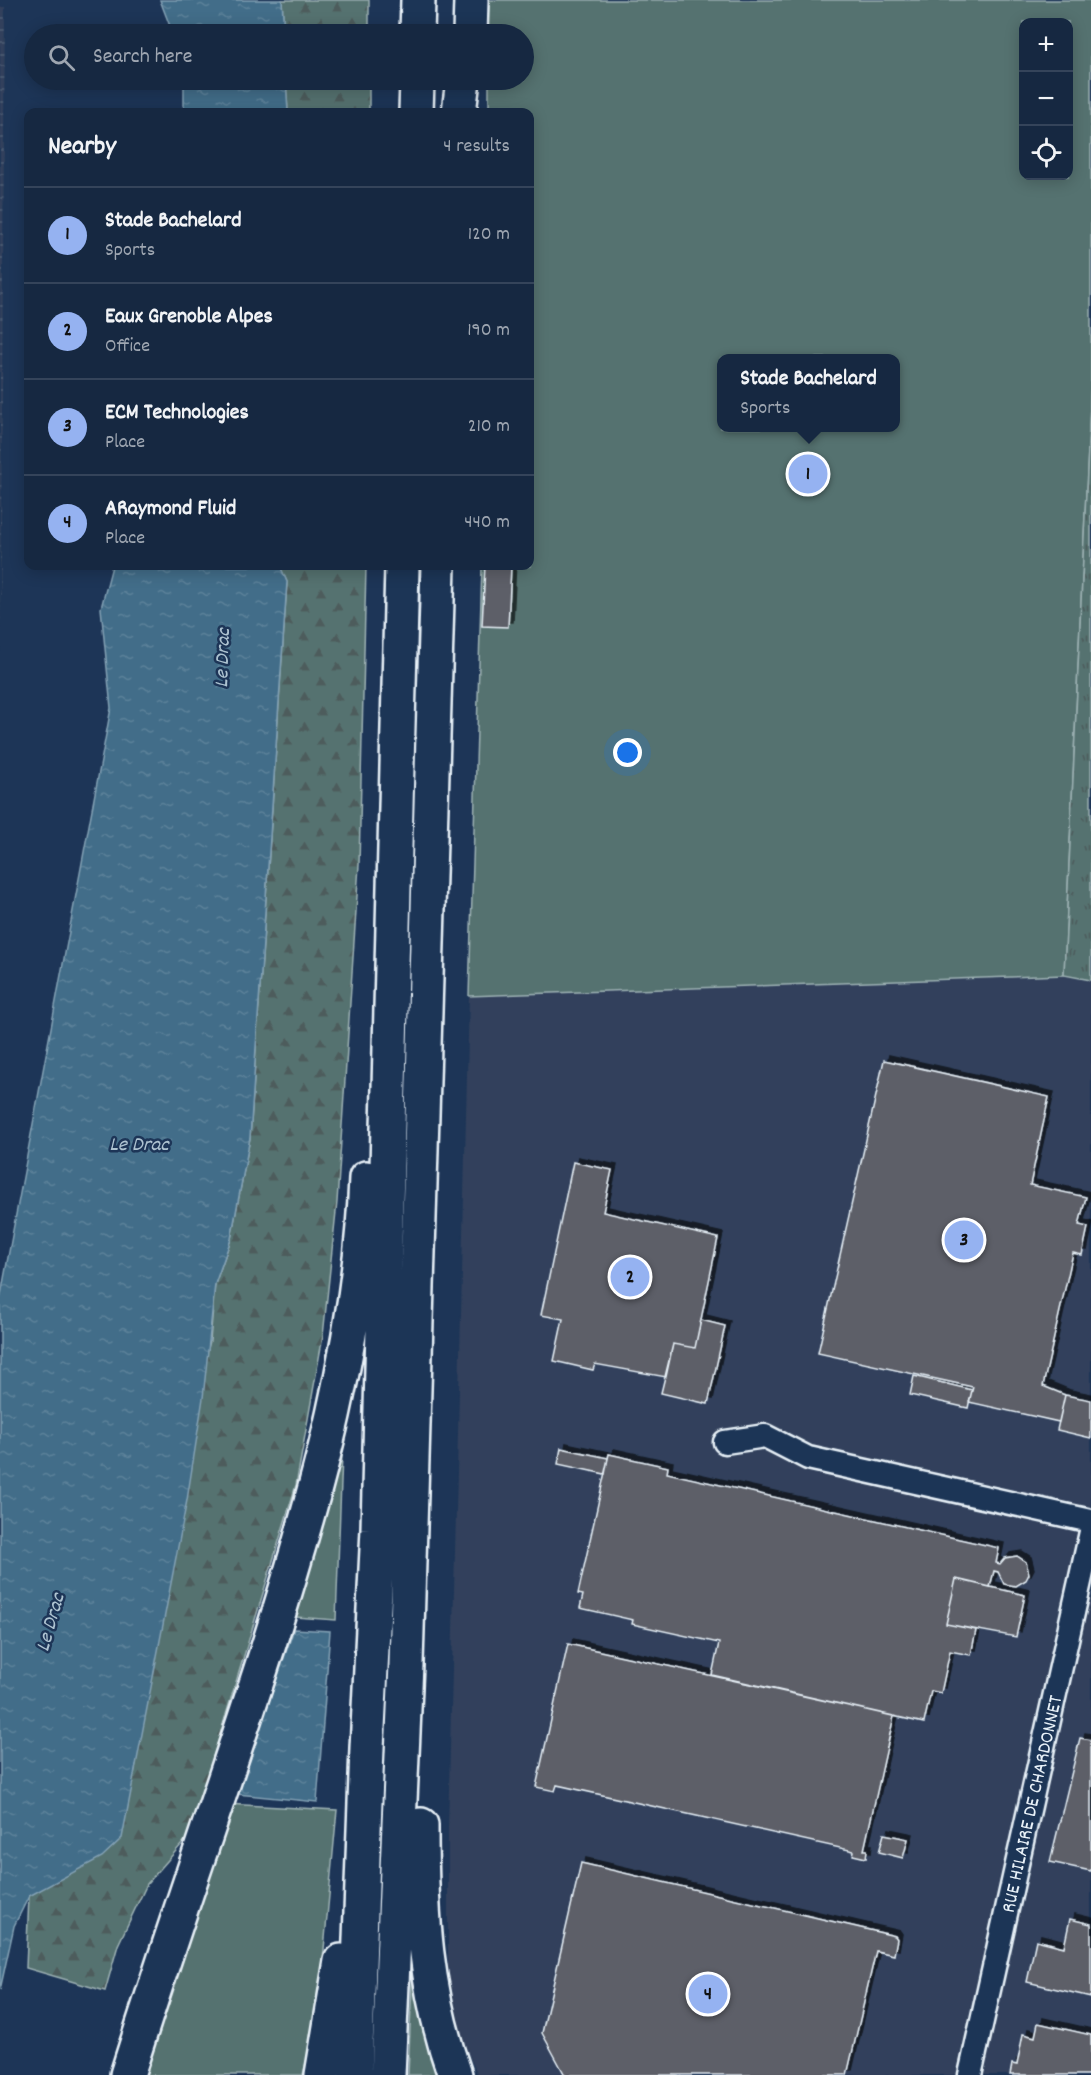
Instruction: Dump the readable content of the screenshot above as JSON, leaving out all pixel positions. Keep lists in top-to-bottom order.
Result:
{
  "streets": {
    "street": ["RUE HILAIRE DE CHARDONNET"]
  },
  "water": ["Le Drac"],
  "page": {
    "map_buttons": ["+", "−"],
    "search": "Search here",
    "heading": ["Nearby", "4 results"],
    "list": [
      {
        "mark": "1",
        "name": "Stade Bachelard",
        "note": "Sports",
        "value": "120 m"
      },
      {
        "mark": "2",
        "name": "Eaux Grenoble Alpes",
        "note": "Office",
        "value": "190 m"
      },
      {
        "mark": "3",
        "name": "ECM Technologies",
        "note": "Place",
        "value": "210 m"
      },
      {
        "mark": "4",
        "name": "ARaymond Fluid",
        "note": "Place",
        "value": "440 m"
      }
    ],
    "popup": ["Stade Bachelard", "Sports"],
    "pins": [
      "1",
      "3",
      "2",
      "4"
    ]
  }
}
